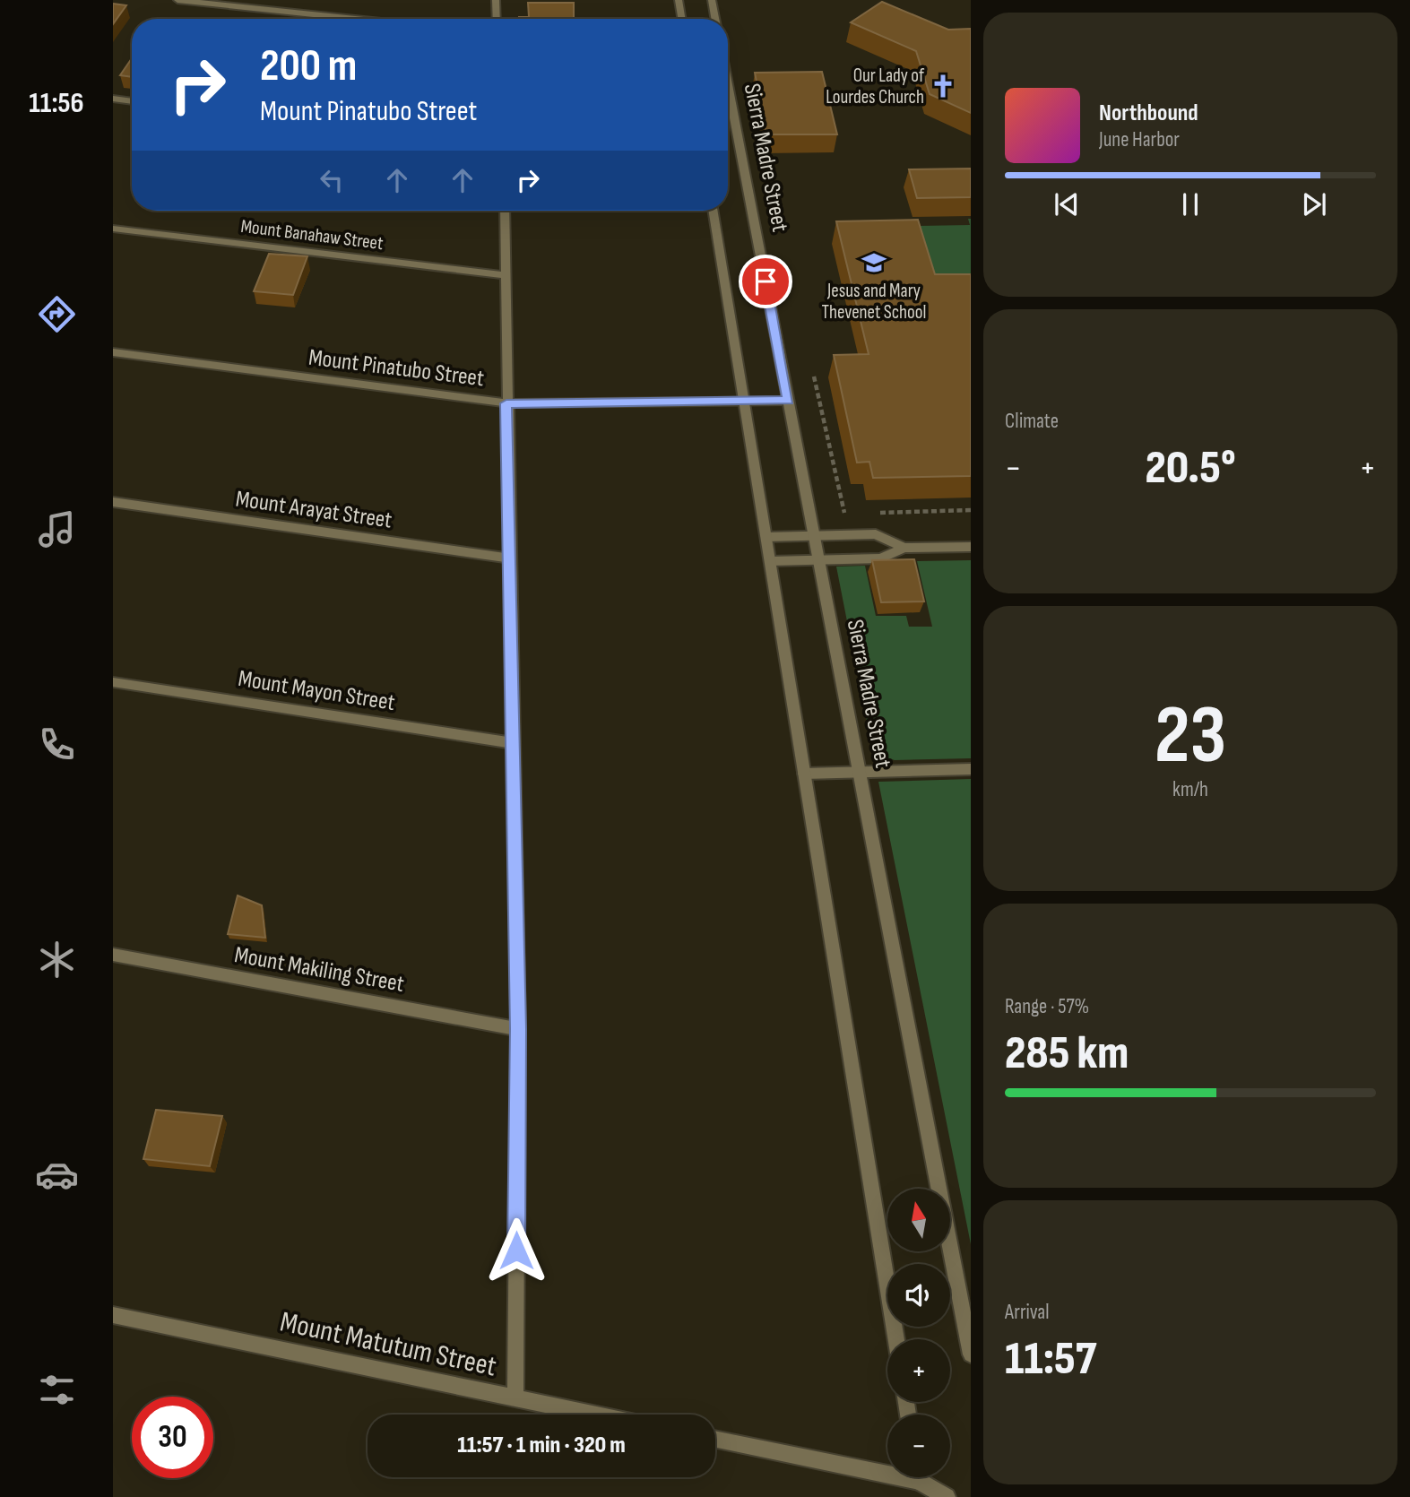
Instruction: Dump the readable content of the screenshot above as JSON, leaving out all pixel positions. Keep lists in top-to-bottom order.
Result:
{
  "streets": {
    "street": [
      "Sierra Madre Street",
      "Mount Banahaw Street",
      "Mount Pinatubo Street",
      "Mount Arayat Street",
      "Mount Mayon Street",
      "Mount Makiling Street",
      "Mount Matutum Street"
    ]
  },
  "crossings": [
    ["Sierra Madre Street", "Mount Pinatubo Street"]
  ],
  "places": {
    "church": ["Our Lady of Lourdes Church"],
    "school or university": ["Jesus and Mary Thevenet School"]
  },
  "north": "top",
  "page": {
    "tabs": "11:56",
    "turn": ["200 m", "Mount Pinatubo Street"],
    "song": ["Northbound", "June Harbor"],
    "tile": [
      "Climate",
      ["23", "km/h"],
      ["Range · 57%", "285 km"],
      ["Arrival", "11:57"]
    ],
    "heat": ["−", "20.5°", "+"],
    "map_buttons": ["+", "−"],
    "limit": "30",
    "trip": "11:57 · 1 min · 320 m"
  }
}
